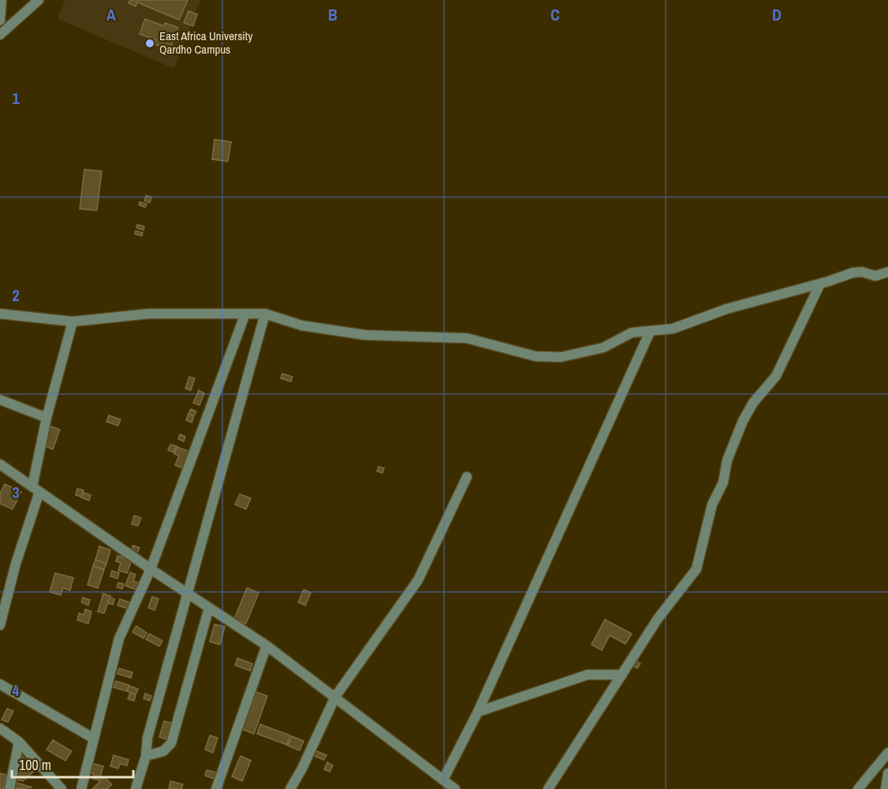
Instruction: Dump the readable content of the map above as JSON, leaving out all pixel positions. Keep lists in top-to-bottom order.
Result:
{
  "places": ["East Africa University Qardho Campus"],
  "scale_bar": "100 m",
  "grid": {
    "columns": [
      "A",
      "B",
      "C",
      "D"
    ],
    "rows": [
      "1",
      "2",
      "3",
      "4"
    ]
  }
}
